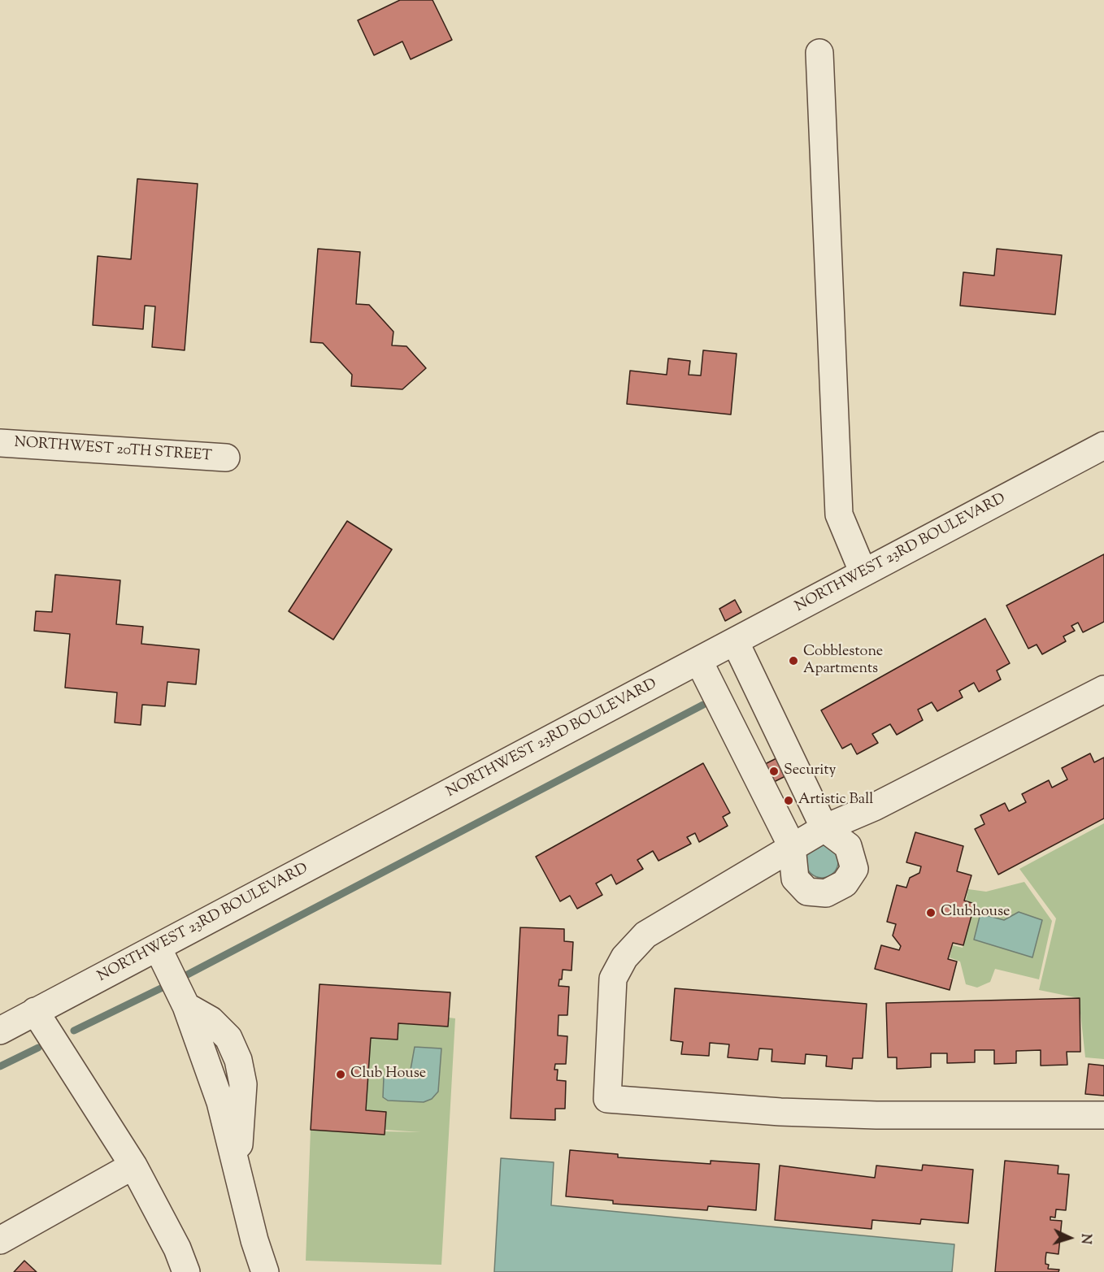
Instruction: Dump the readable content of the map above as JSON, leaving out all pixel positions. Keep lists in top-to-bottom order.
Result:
{
  "streets": {
    "street": ["NORTHWEST 20TH STREET", "NORTHWEST 23RD BOULEVARD"]
  },
  "places": [
    "Cobblestone Apartments",
    "Security",
    "Artistic Ball",
    "Clubhouse",
    "Club House"
  ],
  "north": "right"
}
